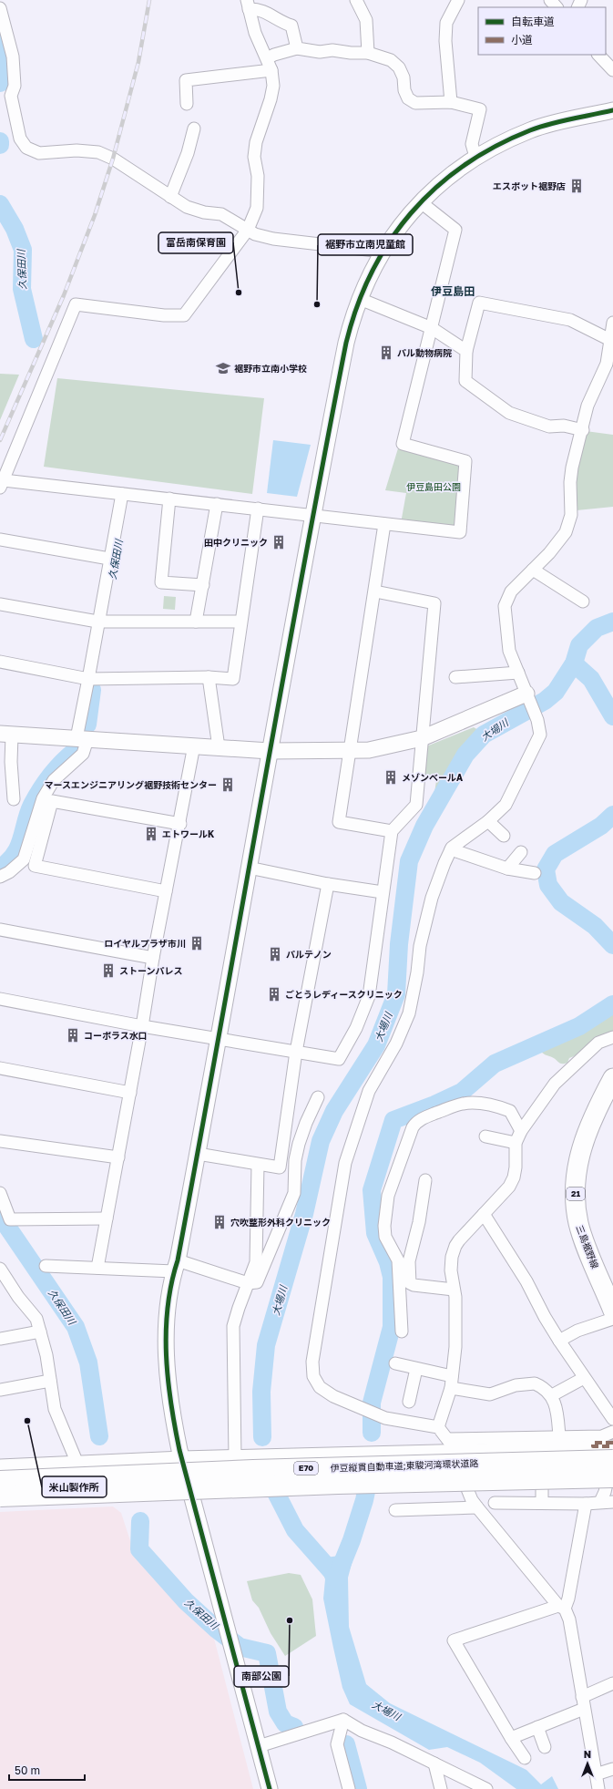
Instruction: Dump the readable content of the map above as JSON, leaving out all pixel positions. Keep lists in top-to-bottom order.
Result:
{
  "streets": {
    "highway": ["伊豆縦貫自動車道;東駿河湾環状道路", "E70"],
    "main road": ["21", "三島裾野線"]
  },
  "districts": ["伊豆島田"],
  "water": ["久保田川", "大場川"],
  "parks": ["伊豆島田公園"],
  "places": {
    "building": [
      "エスポット裾野店",
      "パル動物病院",
      "田中クリニック",
      "メゾンベールA",
      "マースエンジニアリング裾野技術センター",
      "エトワールK",
      "ロイヤルプラザ市川",
      "パルテノン",
      "ストーンパレス",
      "ごとうレディースクリニック",
      "コーポラス水口",
      "穴吹整形外科クリニック"
    ],
    "other": [
      "富岳南保育園",
      "裾野市立南児童館",
      "米山製作所",
      "南部公園"
    ],
    "school or university": ["裾野市立南小学校"]
  },
  "legend": ["自転車道", "小道"],
  "scale_bar": "50 m",
  "north": "top"
}
